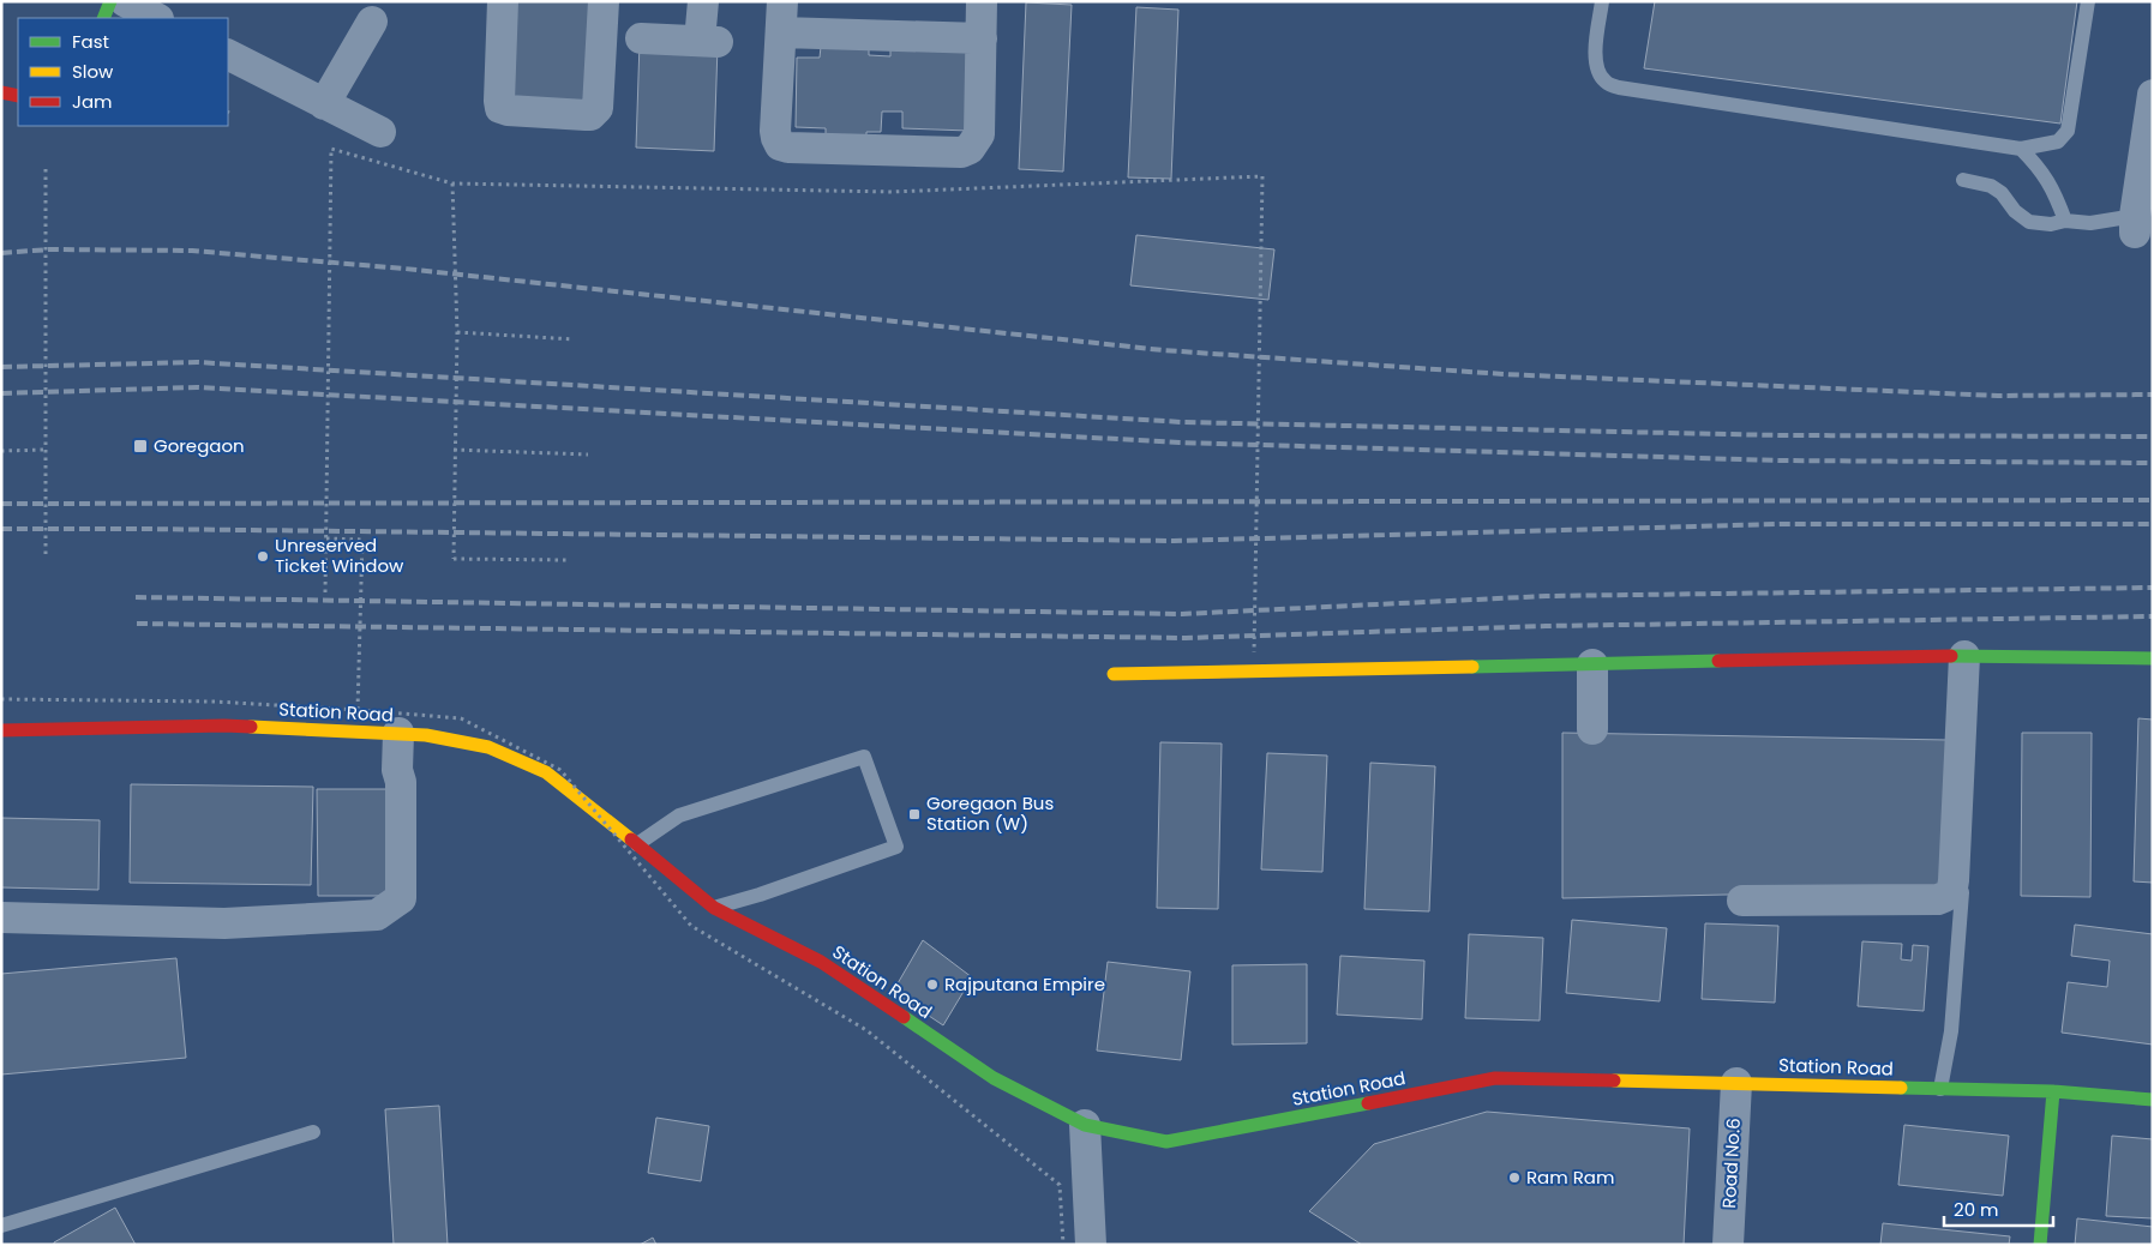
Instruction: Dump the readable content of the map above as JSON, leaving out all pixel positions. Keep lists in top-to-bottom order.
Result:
{
  "streets": {
    "street": ["Station Road", "Road No.6"]
  },
  "crossings": [
    ["Station Road", "Road No.6"]
  ],
  "places": {
    "transit": ["Goregaon", "Goregaon Bus Station (W)"],
    "other": ["Unreserved Ticket Window", "Rajputana Empire", "Ram Ram"]
  },
  "legend": ["Fast", "Slow", "Jam"],
  "scale_bar": "20 m"
}
